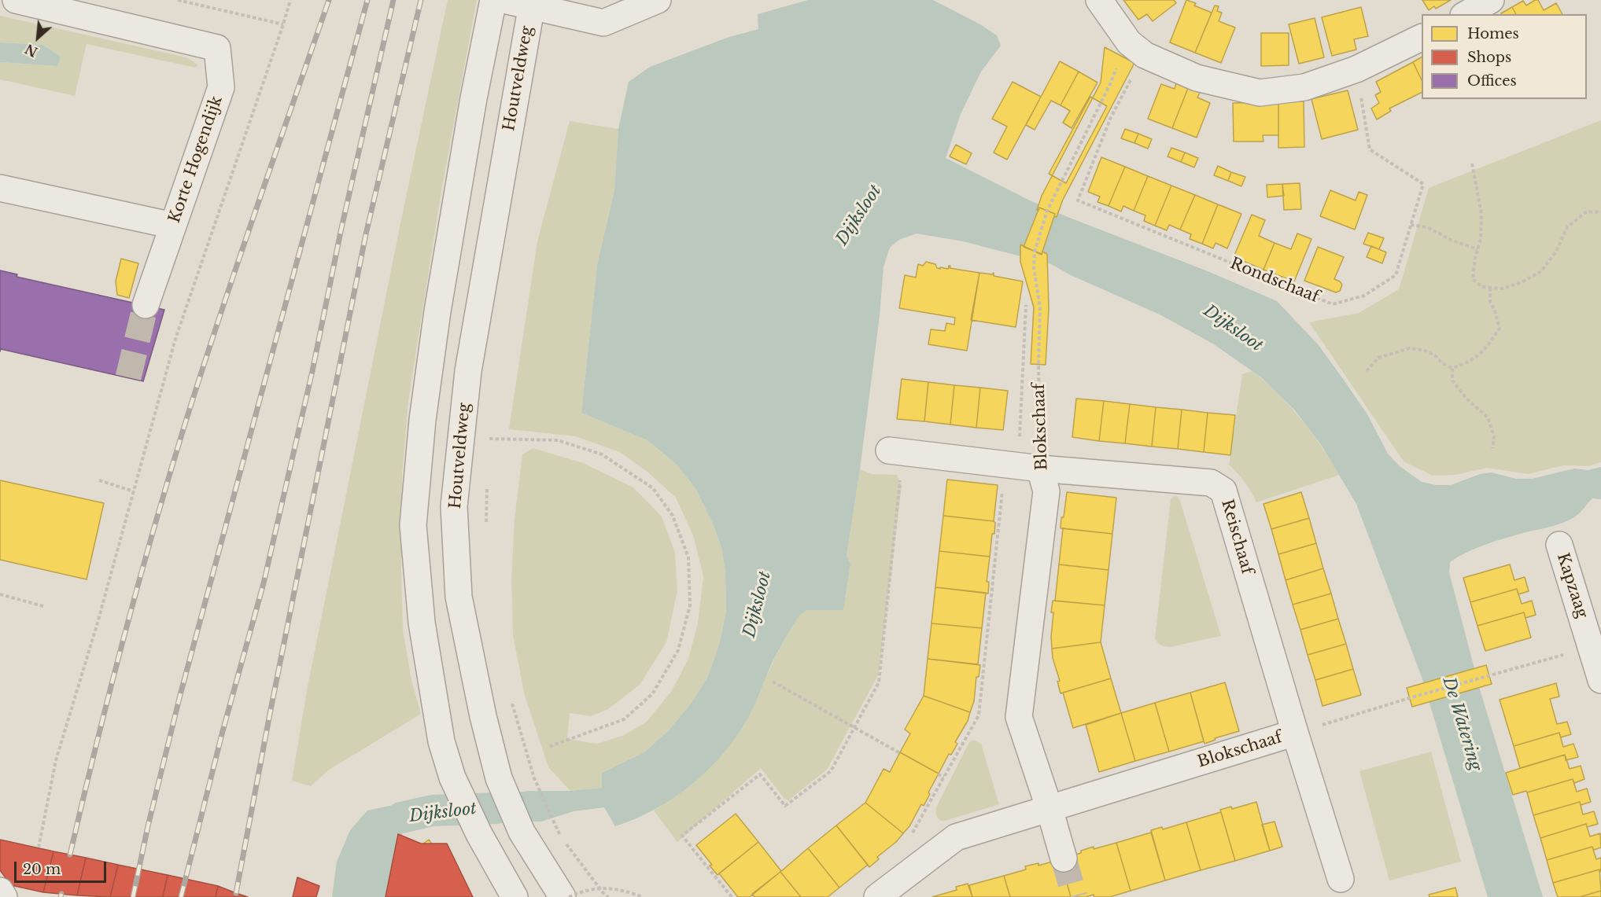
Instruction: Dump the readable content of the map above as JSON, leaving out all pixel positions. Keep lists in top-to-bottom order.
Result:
{
  "streets": {
    "street": [
      "Houtveldweg",
      "Korte Hogendijk",
      "Blokschaaf",
      "Reischaaf",
      "Kapzaag"
    ],
    "path": ["Rondschaaf"]
  },
  "crossings": [
    ["Blokschaaf", "Reischaaf"]
  ],
  "water": ["Dijksloot", "De Watering"],
  "legend": ["Homes", "Shops", "Offices"],
  "scale_bar": "20 m",
  "north": "bottom left"
}
